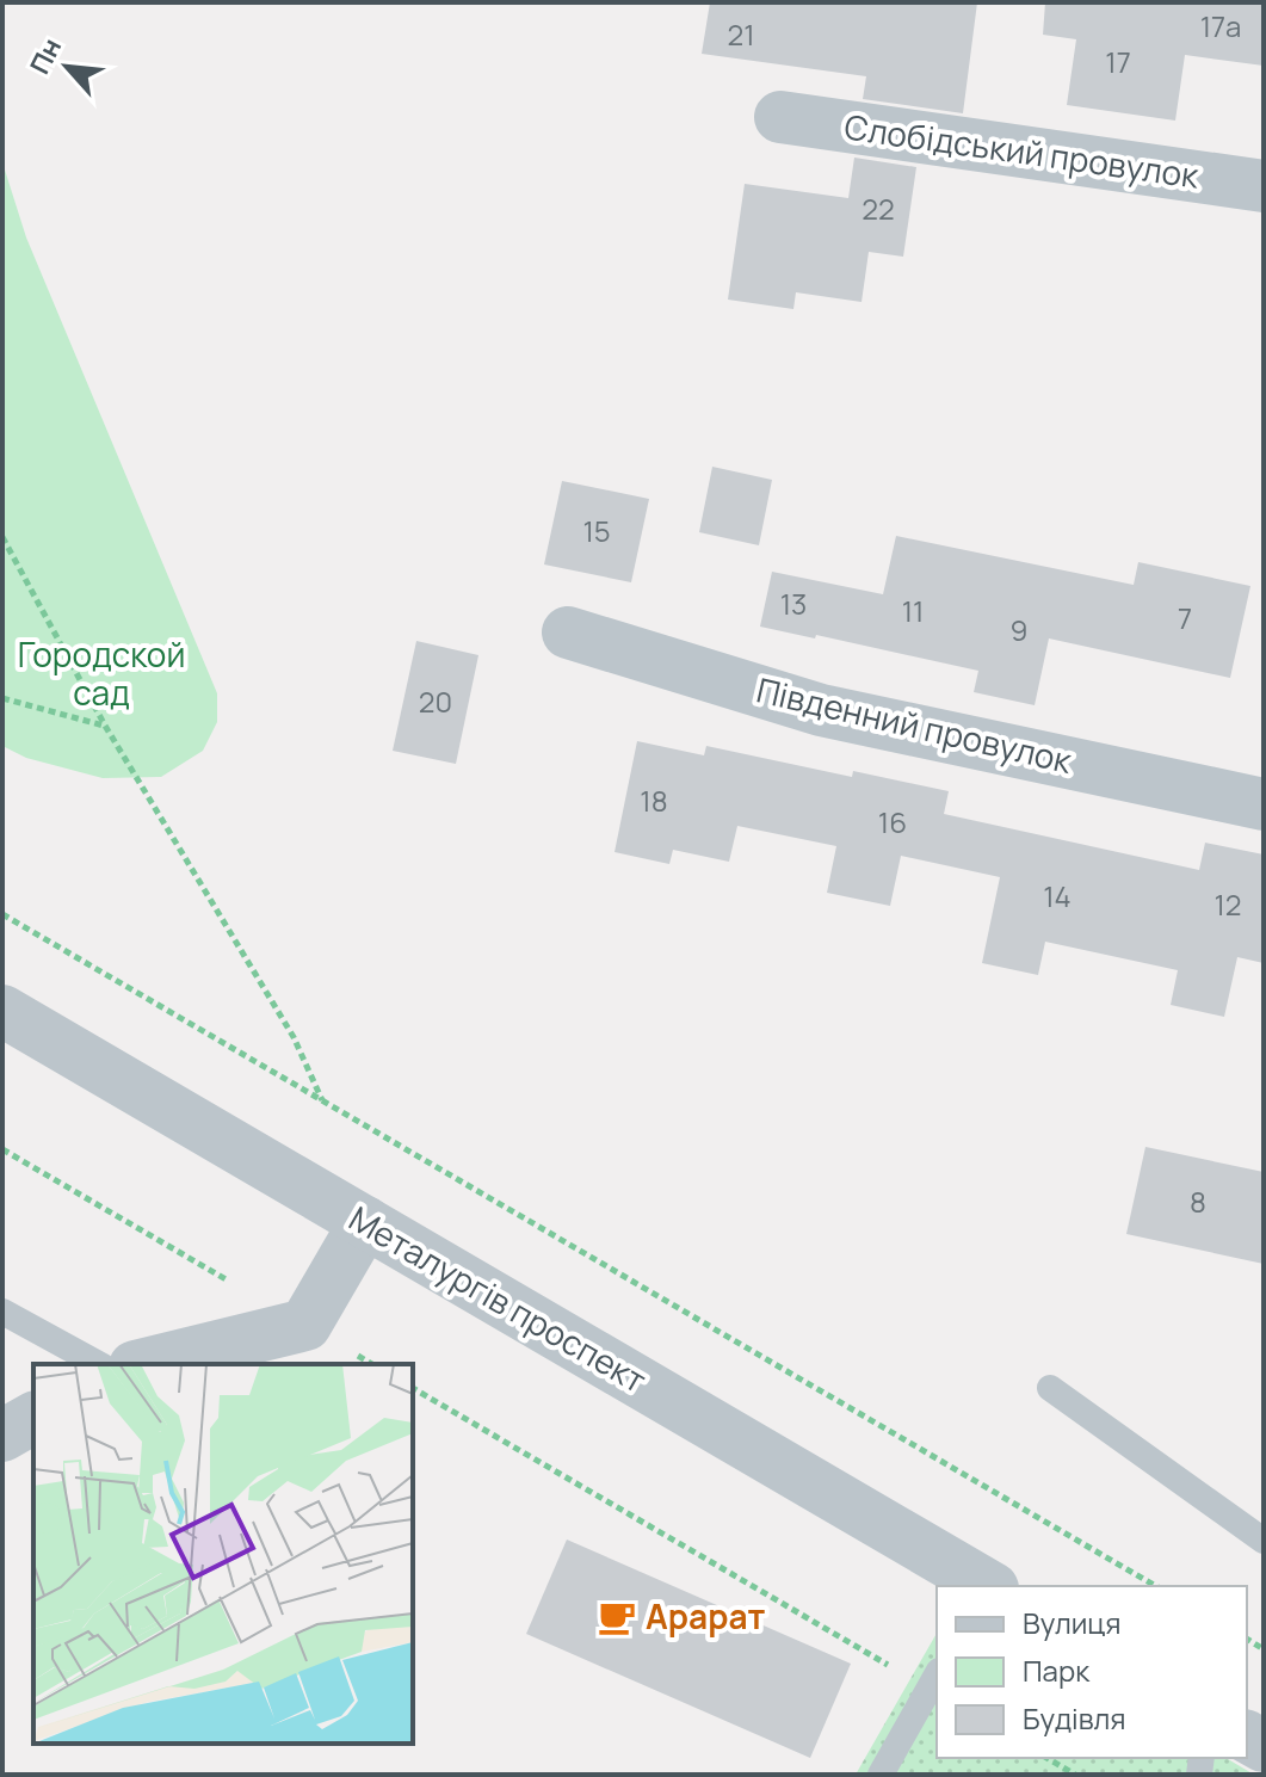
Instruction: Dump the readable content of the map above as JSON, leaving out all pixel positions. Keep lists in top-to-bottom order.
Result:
{
  "streets": {
    "street": ["Слобідський провулок", "Південний провулок", "Металургів проспект"]
  },
  "parks": ["Городской сад"],
  "places": {
    "cafe": ["Арарат"]
  },
  "house_numbers": [
    "17а",
    "21",
    "17",
    "22",
    "15",
    "13",
    "11",
    "7",
    "9",
    "20",
    "18",
    "16",
    "14",
    "12",
    "8"
  ],
  "legend": ["Вулиця", "Парк", "Будівля"],
  "north": "top left"
}
